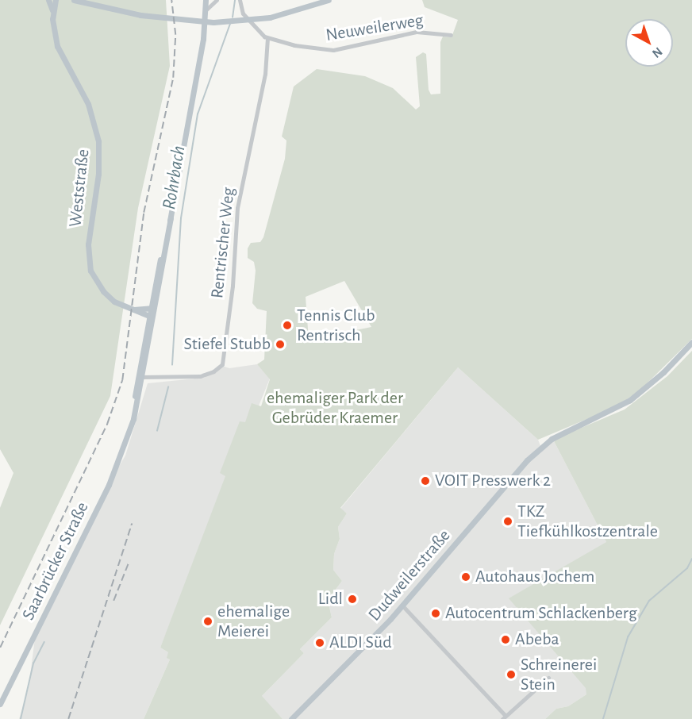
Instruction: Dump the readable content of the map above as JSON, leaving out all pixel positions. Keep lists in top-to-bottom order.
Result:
{
  "streets": {
    "main road": ["Weststraße", "Saarbrücker Straße", "Dudweilerstraße"],
    "street": ["Neuweilerweg", "Rentrischer Weg"]
  },
  "crossings": [
    ["Neuweilerweg", "Rentrischer Weg"],
    ["Weststraße", "Saarbrücker Straße"],
    ["Rentrischer Weg", "Saarbrücker Straße"]
  ],
  "water": ["Rohrbach"],
  "parks": ["ehemaliger Park der Gebrüder Kraemer"],
  "places": [
    "Tennis Club Rentrisch",
    "Stiefel Stubb",
    "VOIT Presswerk 2",
    "TKZ Tiefkühlkostzentrale",
    "Autohaus Jochem",
    "Lidl",
    "Autocentrum Schlackenberg",
    "ehemalige Meierei",
    "Abeba",
    "ALDI Süd",
    "Schreinerei Stein"
  ],
  "north": "bottom right"
}
